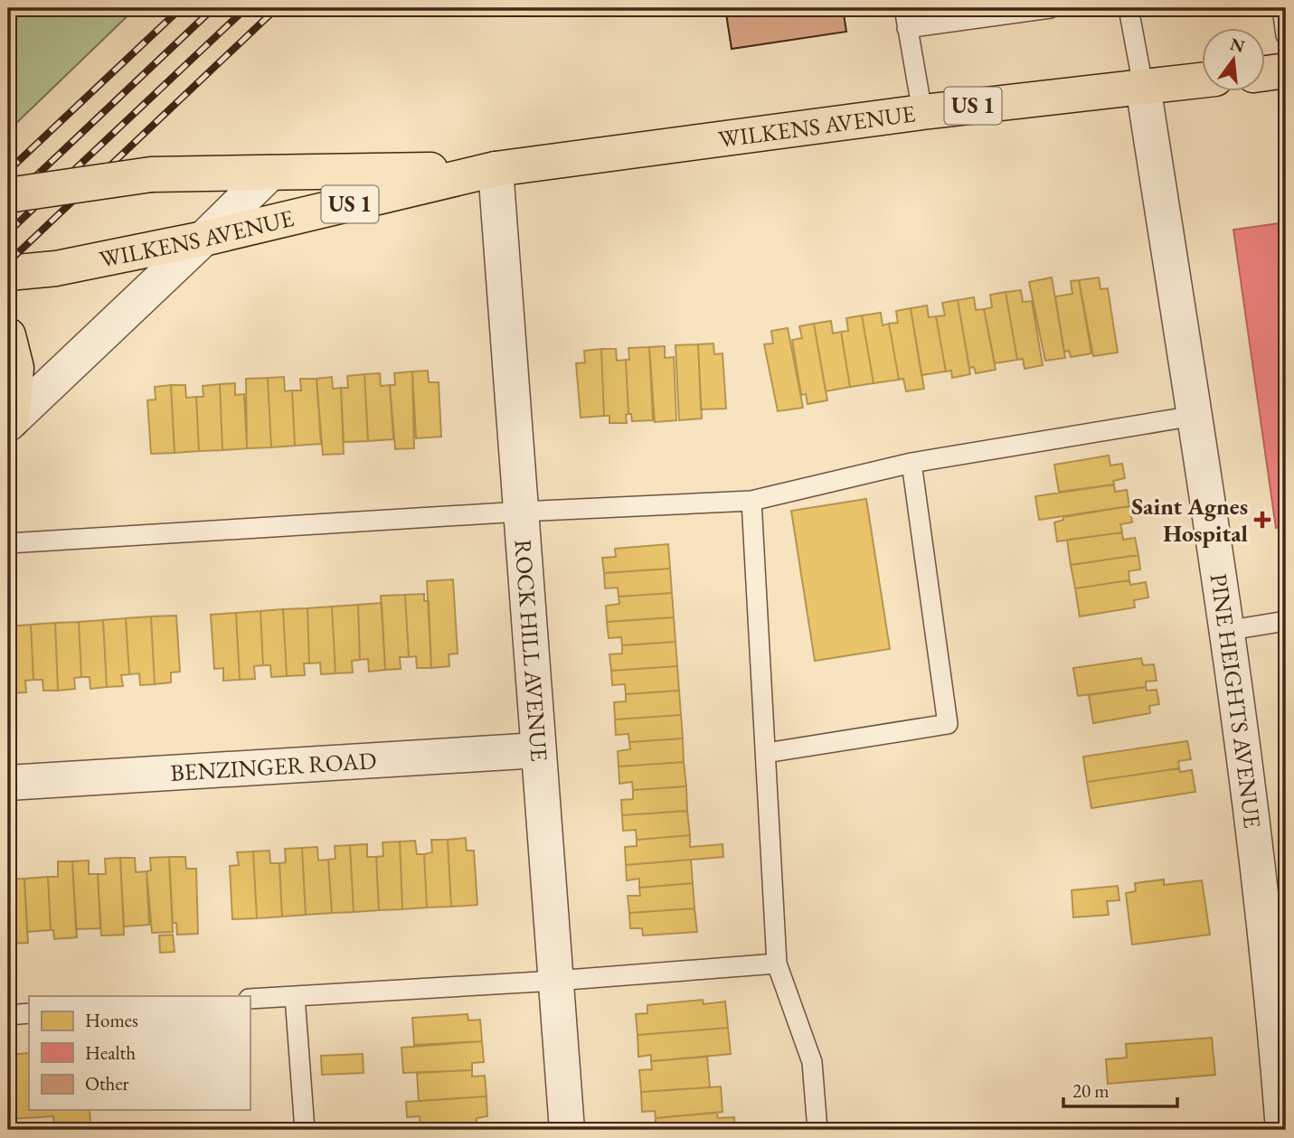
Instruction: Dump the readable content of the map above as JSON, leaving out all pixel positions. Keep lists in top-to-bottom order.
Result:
{
  "streets": {
    "main road": ["US 1", "WILKENS AVENUE"],
    "street": ["ROCK HILL AVENUE", "PINE HEIGHTS AVENUE", "BENZINGER ROAD"]
  },
  "crossings": [
    ["WILKENS AVENUE", "ROCK HILL AVENUE"],
    ["WILKENS AVENUE", "PINE HEIGHTS AVENUE"],
    ["ROCK HILL AVENUE", "BENZINGER ROAD"]
  ],
  "places": {
    "health": ["Saint Agnes Hospital"]
  },
  "legend": ["Homes", "Health", "Other"],
  "scale_bar": "20 m",
  "north": "top"
}
